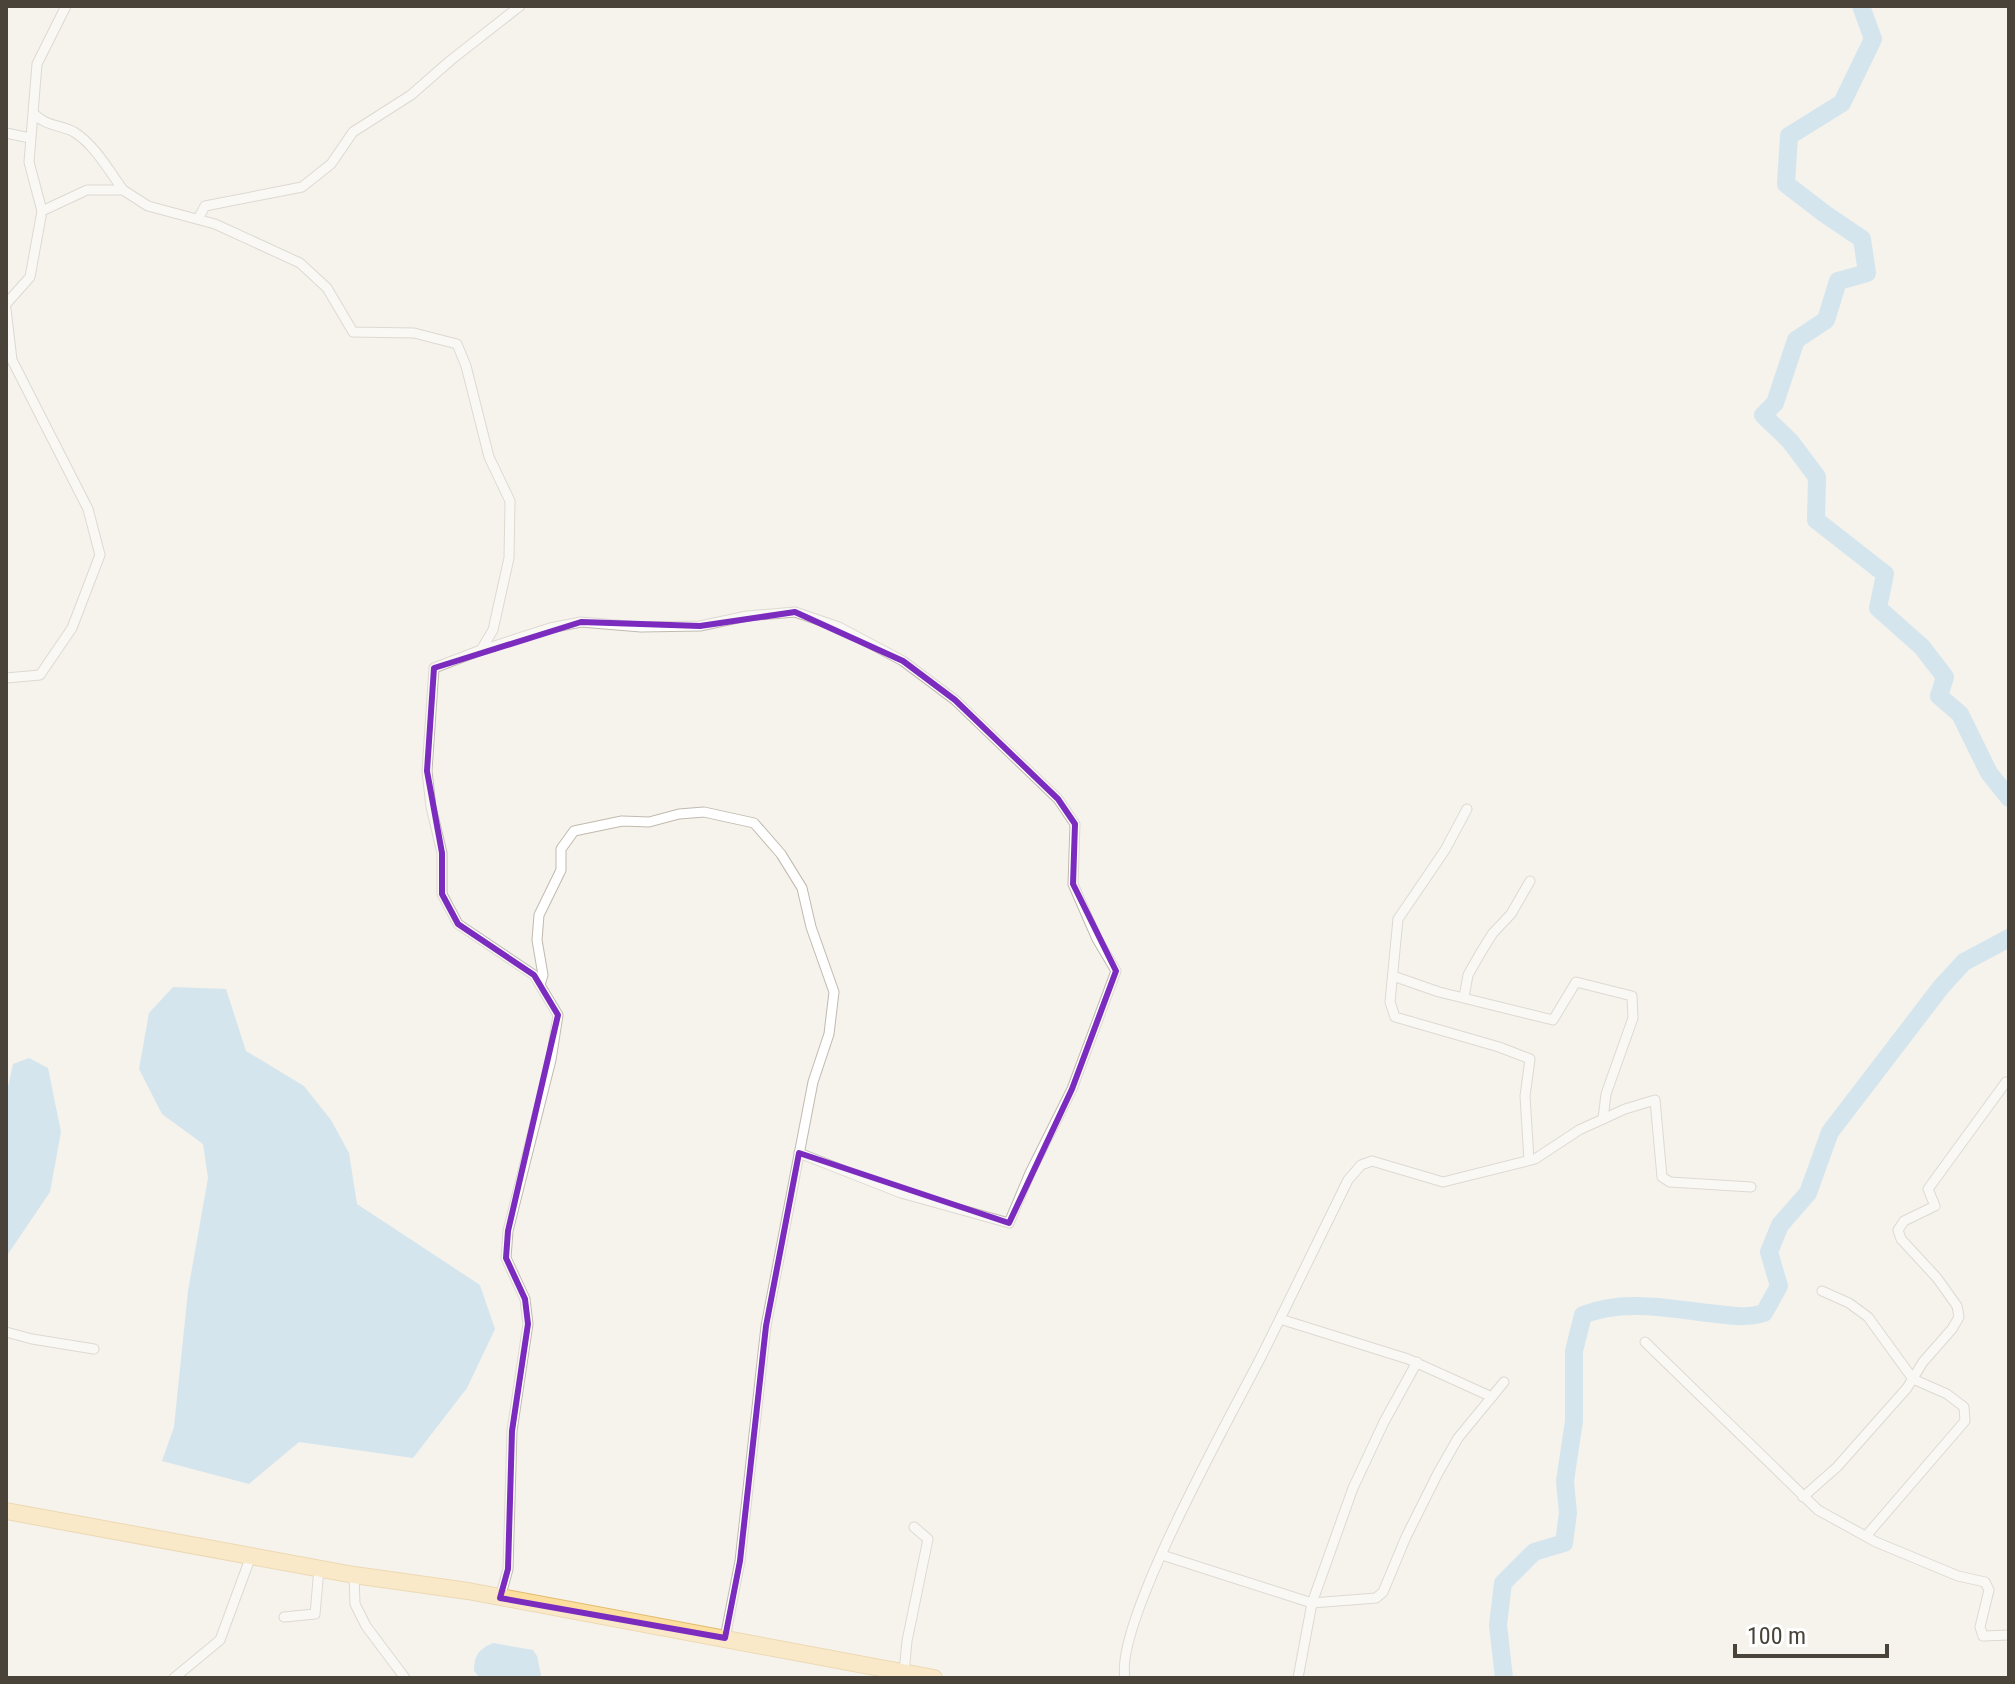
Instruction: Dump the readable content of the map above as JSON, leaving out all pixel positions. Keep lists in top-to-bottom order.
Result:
{
  "scale_bar": "100 m"
}
